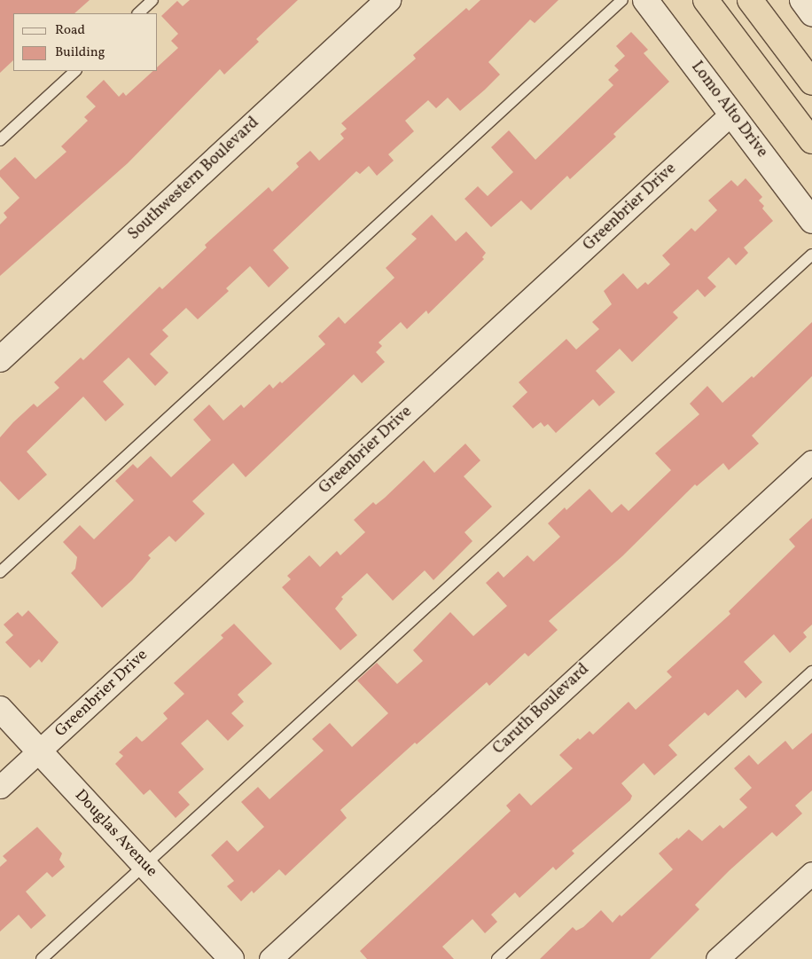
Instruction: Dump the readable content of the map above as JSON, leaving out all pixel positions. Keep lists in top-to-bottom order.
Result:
{
  "streets": {
    "street": [
      "Lomo Alto Drive",
      "Southwestern Boulevard",
      "Greenbrier Drive",
      "Caruth Boulevard",
      "Douglas Avenue"
    ]
  },
  "crossings": [
    ["Lomo Alto Drive", "Greenbrier Drive"],
    ["Greenbrier Drive", "Douglas Avenue"]
  ],
  "legend": ["Road", "Building"]
}
